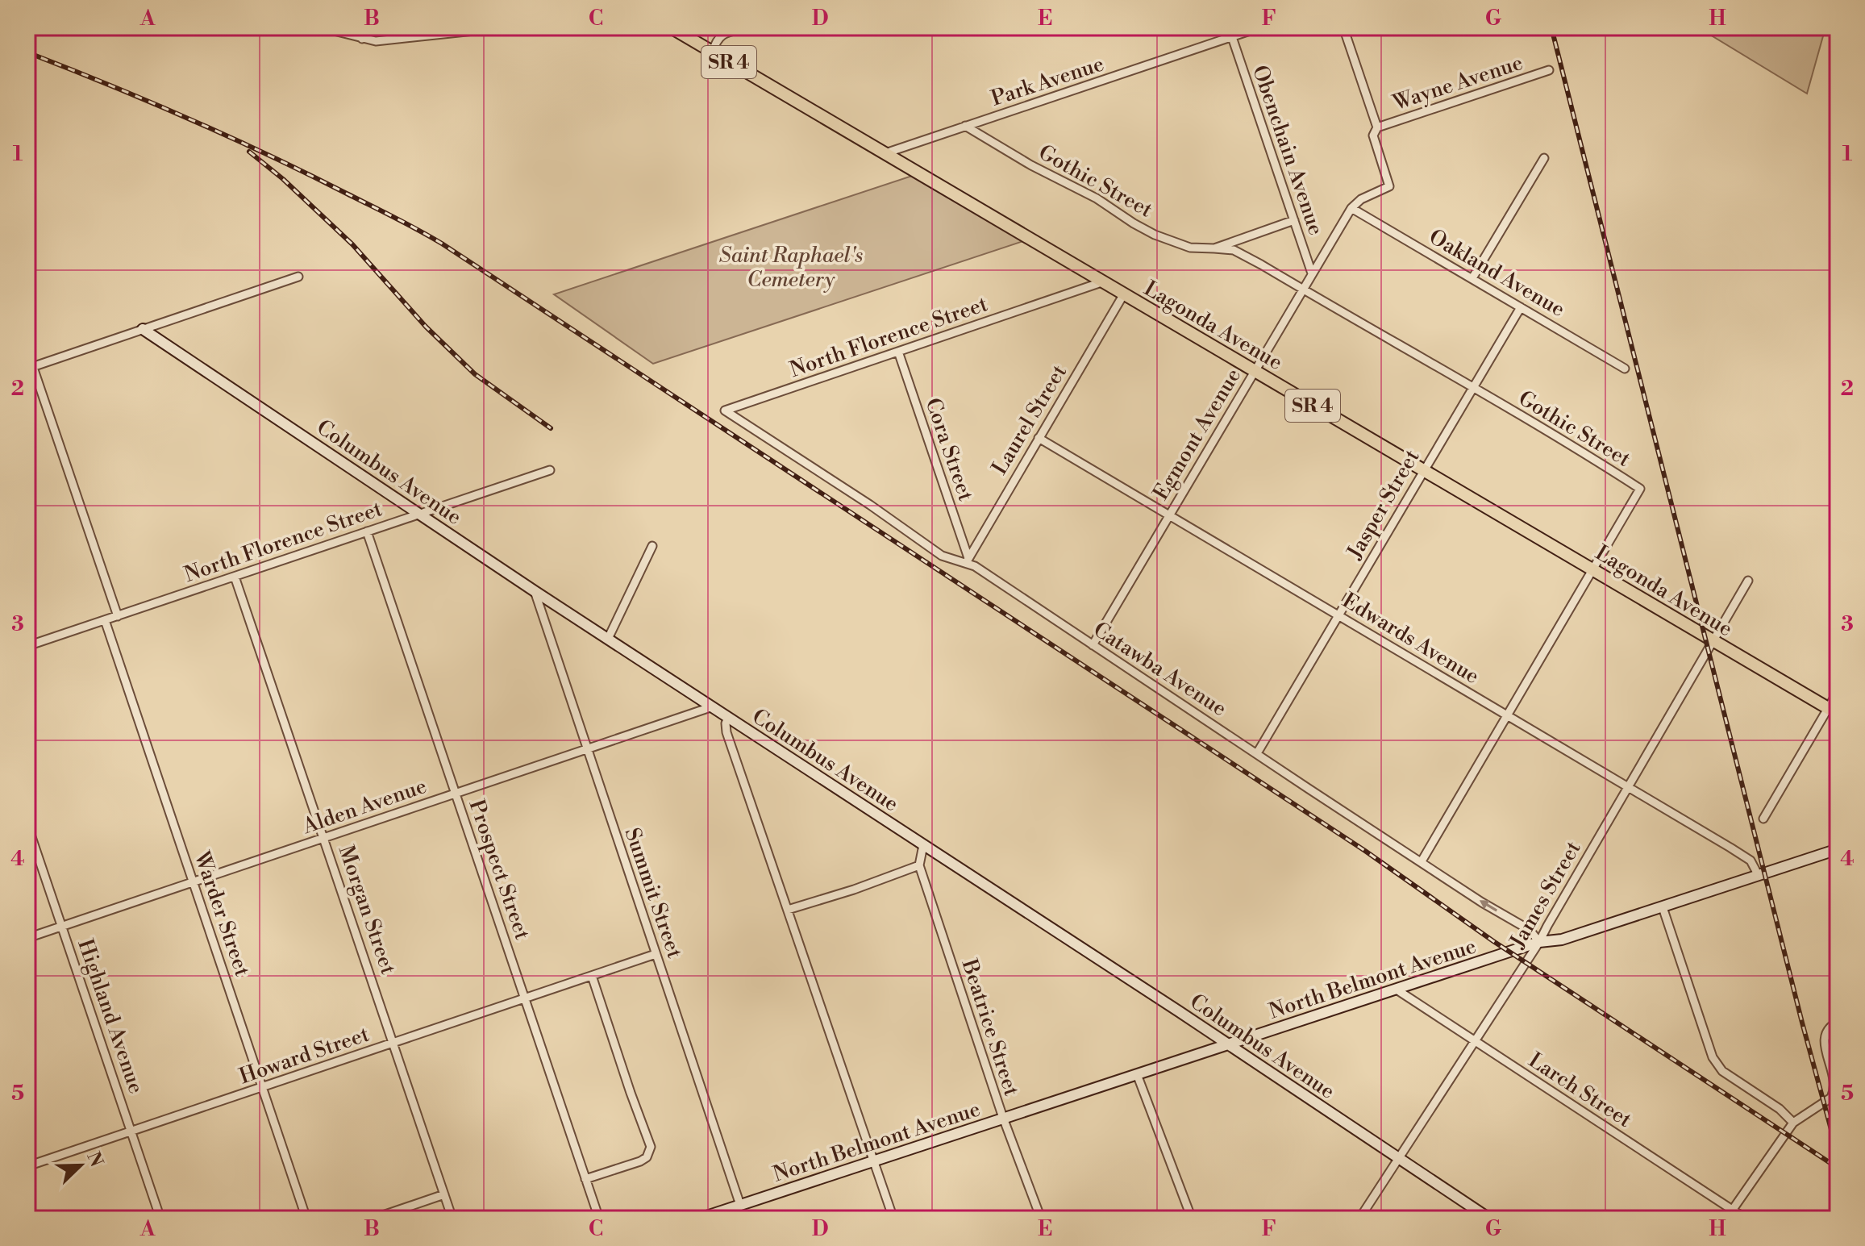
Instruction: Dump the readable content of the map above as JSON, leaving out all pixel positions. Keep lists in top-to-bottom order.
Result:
{
  "streets": {
    "main road": ["SR 4", "Lagonda Avenue"],
    "street": [
      "Park Avenue",
      "Wayne Avenue",
      "Obenchain Avenue",
      "Gothic Street",
      "Oakland Avenue",
      "North Florence Street",
      "Laurel Street",
      "Egmont Avenue",
      "Cora Street",
      "Columbus Avenue",
      "Jasper Street",
      "Edwards Avenue",
      "Catawba Avenue",
      "Alden Avenue",
      "Prospect Street",
      "Summit Street",
      "James Street",
      "Morgan Street",
      "Warder Street",
      "North Belmont Avenue",
      "Highland Avenue",
      "Beatrice Street",
      "Howard Street",
      "Larch Street"
    ]
  },
  "crossings": [
    ["Park Avenue", "Obenchain Avenue"],
    ["Park Avenue", "Gothic Street"],
    ["Park Avenue", "Lagonda Avenue"],
    ["Obenchain Avenue", "Gothic Street"],
    ["Obenchain Avenue", "Egmont Avenue"],
    ["Gothic Street", "Lagonda Avenue"],
    ["Gothic Street", "Egmont Avenue"],
    ["Gothic Street", "Jasper Street"],
    ["Gothic Street", "Edwards Avenue"],
    ["Gothic Street", "Catawba Avenue"],
    ["Oakland Avenue", "Egmont Avenue"],
    ["Oakland Avenue", "Jasper Street"],
    ["Lagonda Avenue", "North Florence Street"],
    ["Lagonda Avenue", "Laurel Street"],
    ["Lagonda Avenue", "Egmont Avenue"],
    ["Lagonda Avenue", "Jasper Street"],
    ["Lagonda Avenue", "James Street"],
    ["North Florence Street", "Cora Street"],
    ["North Florence Street", "Columbus Avenue"],
    ["North Florence Street", "Catawba Avenue"],
    ["North Florence Street", "Prospect Street"],
    ["North Florence Street", "Morgan Street"],
    ["North Florence Street", "Warder Street"],
    ["Laurel Street", "Cora Street"],
    ["Laurel Street", "Edwards Avenue"],
    ["Laurel Street", "Catawba Avenue"],
    ["Egmont Avenue", "Edwards Avenue"],
    ["Egmont Avenue", "Catawba Avenue"],
    ["Cora Street", "Catawba Avenue"],
    ["Columbus Avenue", "Alden Avenue"],
    ["Columbus Avenue", "Summit Street"],
    ["Columbus Avenue", "James Street"],
    ["Columbus Avenue", "North Belmont Avenue"],
    ["Columbus Avenue", "Beatrice Street"],
    ["Jasper Street", "Edwards Avenue"],
    ["Jasper Street", "Catawba Avenue"],
    ["Edwards Avenue", "James Street"],
    ["Edwards Avenue", "North Belmont Avenue"],
    ["Catawba Avenue", "James Street"],
    ["Catawba Avenue", "North Belmont Avenue"],
    ["Alden Avenue", "Prospect Street"],
    ["Alden Avenue", "Summit Street"],
    ["Alden Avenue", "Morgan Street"],
    ["Alden Avenue", "Warder Street"],
    ["Alden Avenue", "Highland Avenue"],
    ["Prospect Street", "Howard Street"],
    ["Summit Street", "North Belmont Avenue"],
    ["Summit Street", "Howard Street"],
    ["James Street", "North Belmont Avenue"],
    ["James Street", "Larch Street"],
    ["Morgan Street", "Howard Street"],
    ["Warder Street", "Howard Street"],
    ["North Belmont Avenue", "Beatrice Street"],
    ["North Belmont Avenue", "Larch Street"],
    ["Highland Avenue", "Howard Street"]
  ],
  "parks": ["Saint Raphael's Cemetery"],
  "north": "top right",
  "grid": {
    "columns": [
      "A",
      "B",
      "C",
      "D",
      "E",
      "F",
      "G",
      "H"
    ],
    "rows": [
      "1",
      "2",
      "3",
      "4",
      "5"
    ]
  }
}
